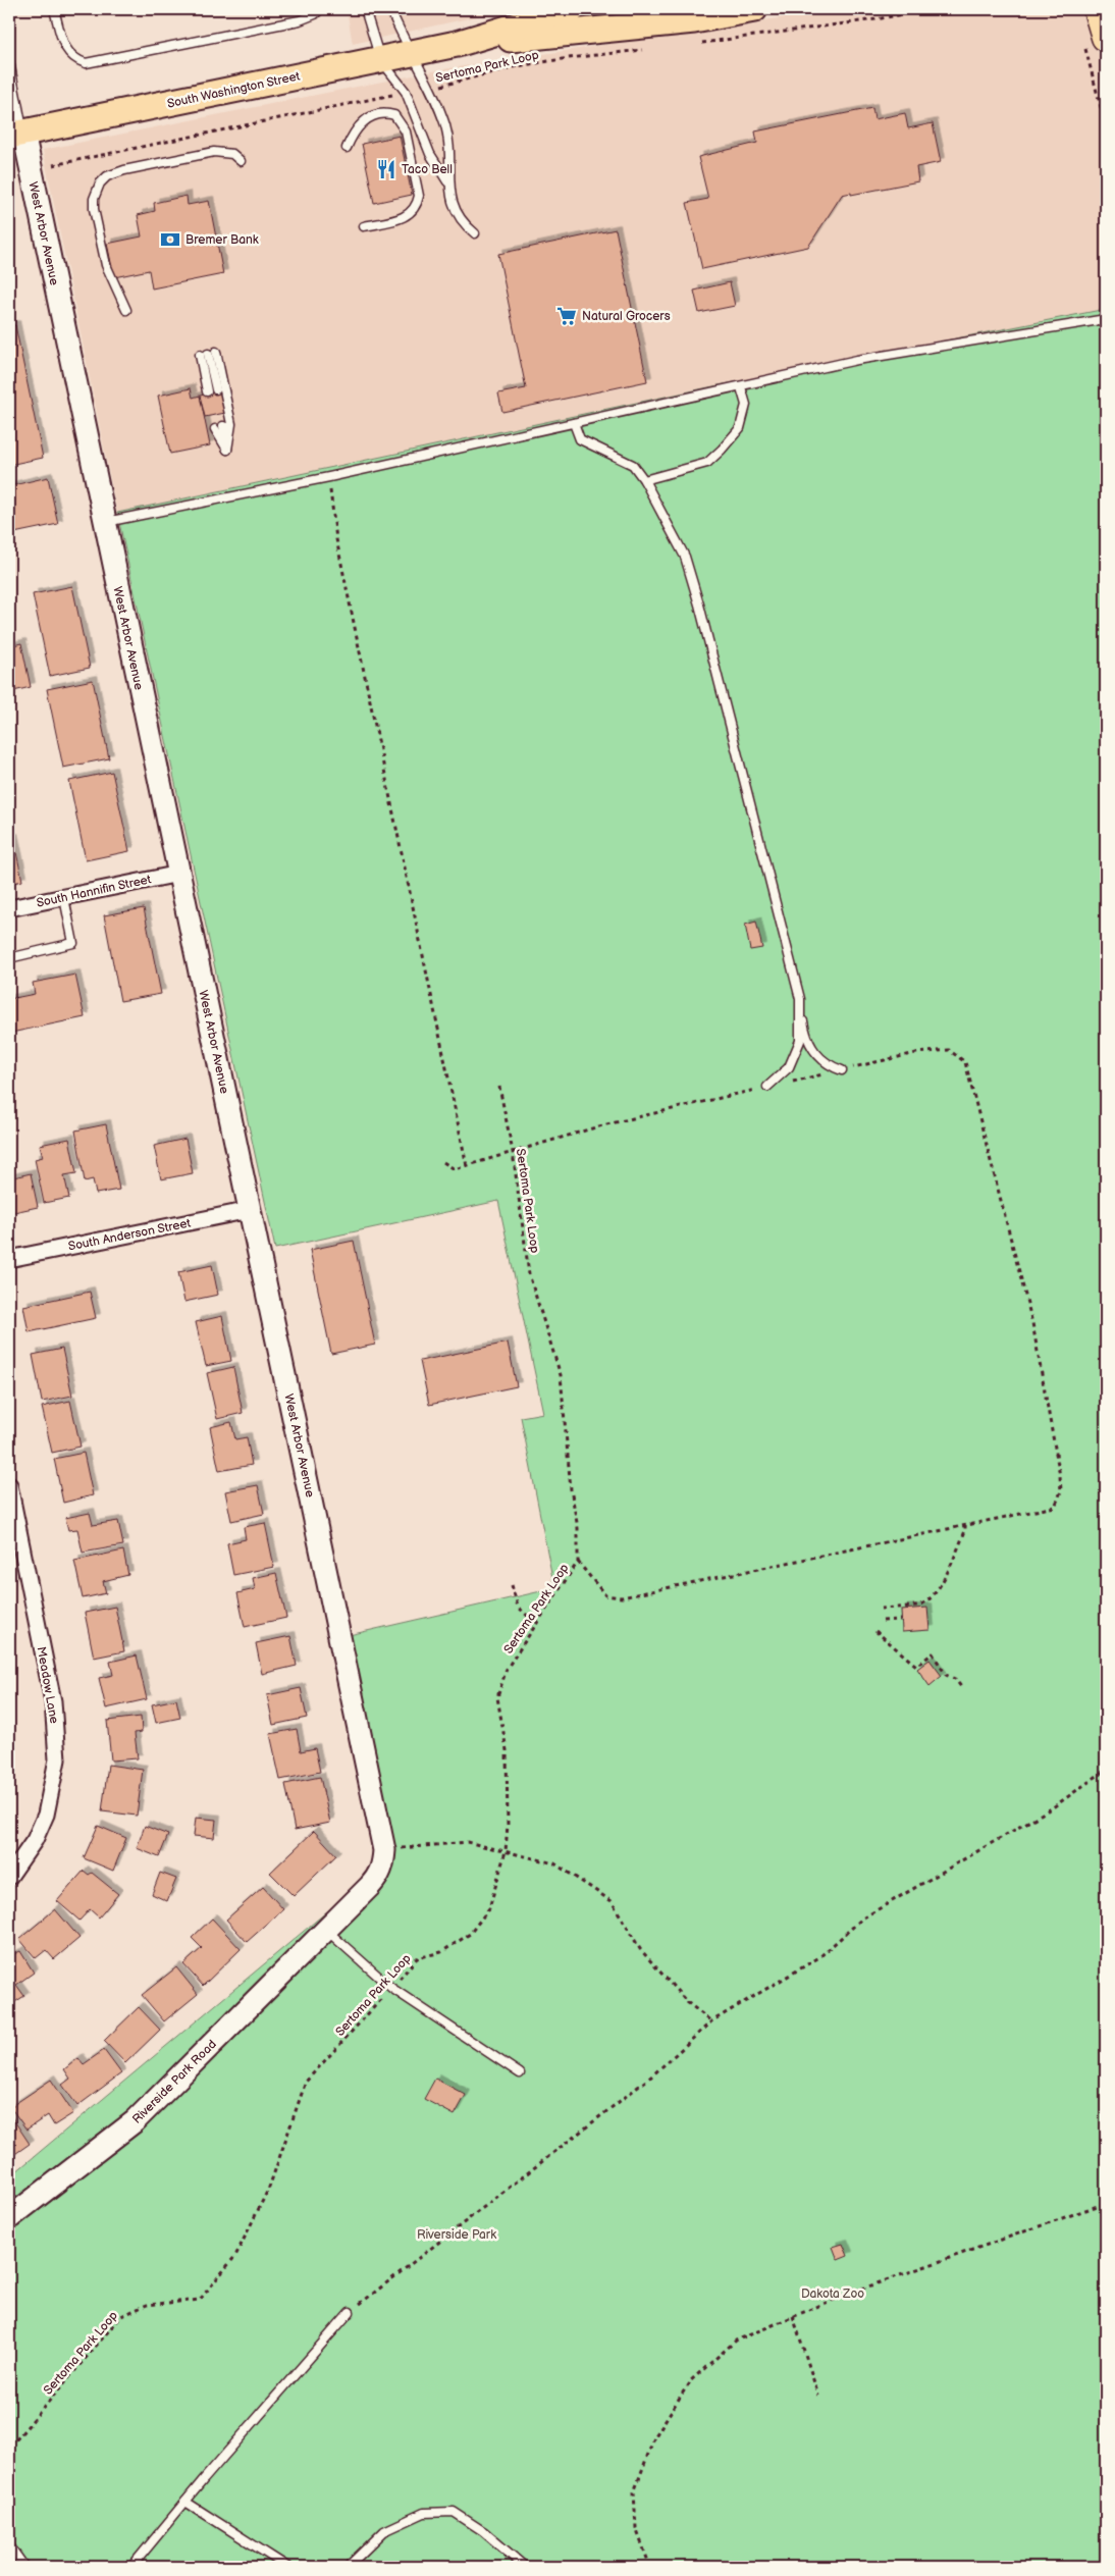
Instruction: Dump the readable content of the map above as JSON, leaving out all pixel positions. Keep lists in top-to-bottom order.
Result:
{
  "streets": {
    "main road": ["South Washington Street", "West Arbor Avenue", "Riverside Park Road"],
    "street": ["South Hannifin Street", "South Anderson Street", "Meadow Lane"],
    "path": ["Sertoma Park Loop"]
  },
  "crossings": [
    ["South Washington Street", "West Arbor Avenue"],
    ["West Arbor Avenue", "South Hannifin Street"],
    ["West Arbor Avenue", "South Anderson Street"],
    ["West Arbor Avenue", "Riverside Park Road"]
  ],
  "parks": ["Riverside Park", "Dakota Zoo"],
  "places": {
    "restaurant": ["Taco Bell"],
    "bank": ["Bremer Bank"],
    "supermarket": ["Natural Grocers"]
  }
}
